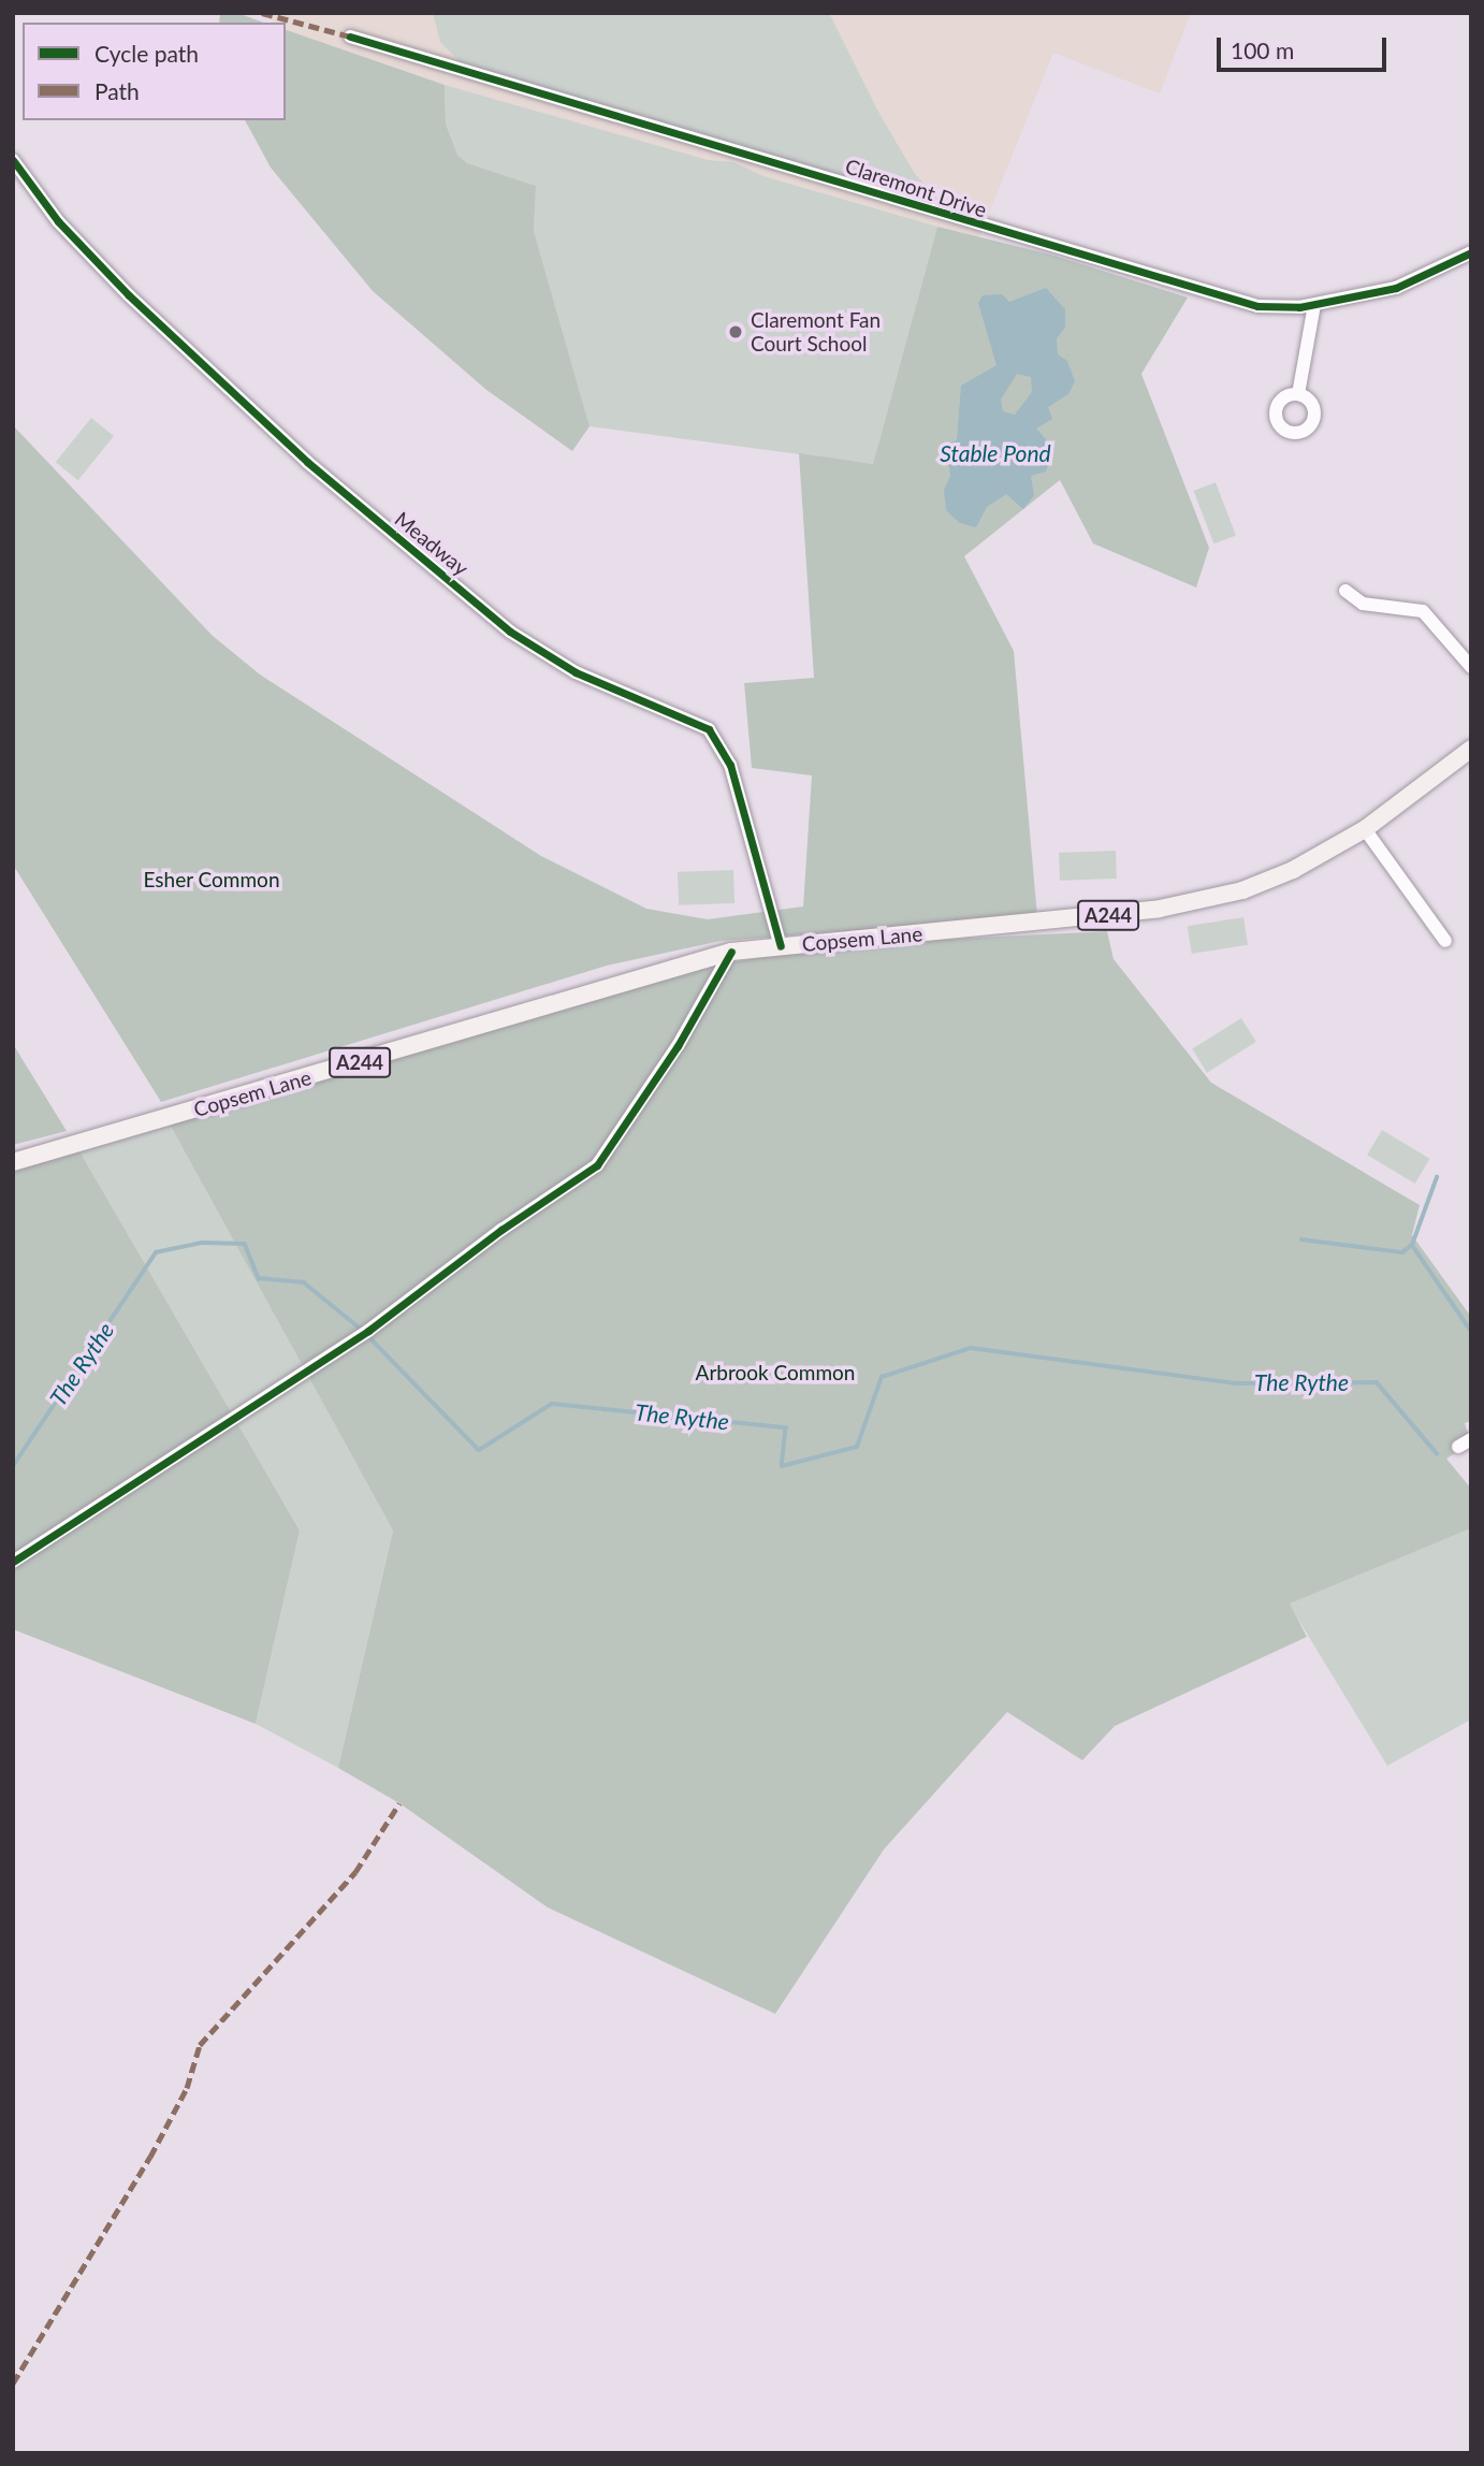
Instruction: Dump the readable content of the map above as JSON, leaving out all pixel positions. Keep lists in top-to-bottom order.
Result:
{
  "streets": {
    "main road": ["A244", "Copsem Lane"],
    "street": ["Claremont Drive", "Meadway"]
  },
  "crossings": [
    ["Meadway", "Copsem Lane"]
  ],
  "water": ["Stable Pond", "The Rythe"],
  "parks": ["Esher Common", "Arbrook Common"],
  "places": ["Claremont Fan Court School"],
  "legend": ["Cycle path", "Path"],
  "scale_bar": "100 m"
}
